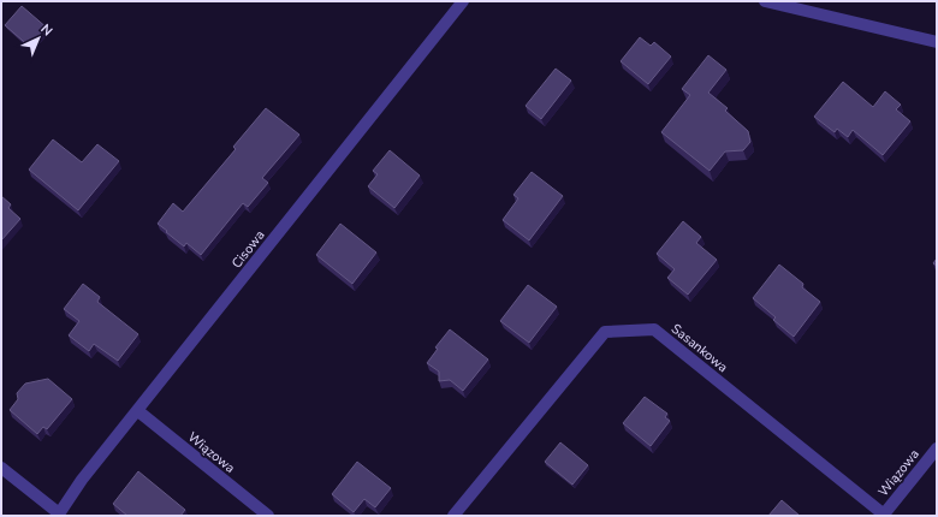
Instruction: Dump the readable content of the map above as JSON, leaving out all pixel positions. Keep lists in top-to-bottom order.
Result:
{
  "streets": {
    "street": ["Cisowa", "Sasankowa", "Wiązowa"]
  },
  "crossings": [
    ["Cisowa", "Wiązowa"],
    ["Sasankowa", "Wiązowa"]
  ],
  "north": "top right"
}
